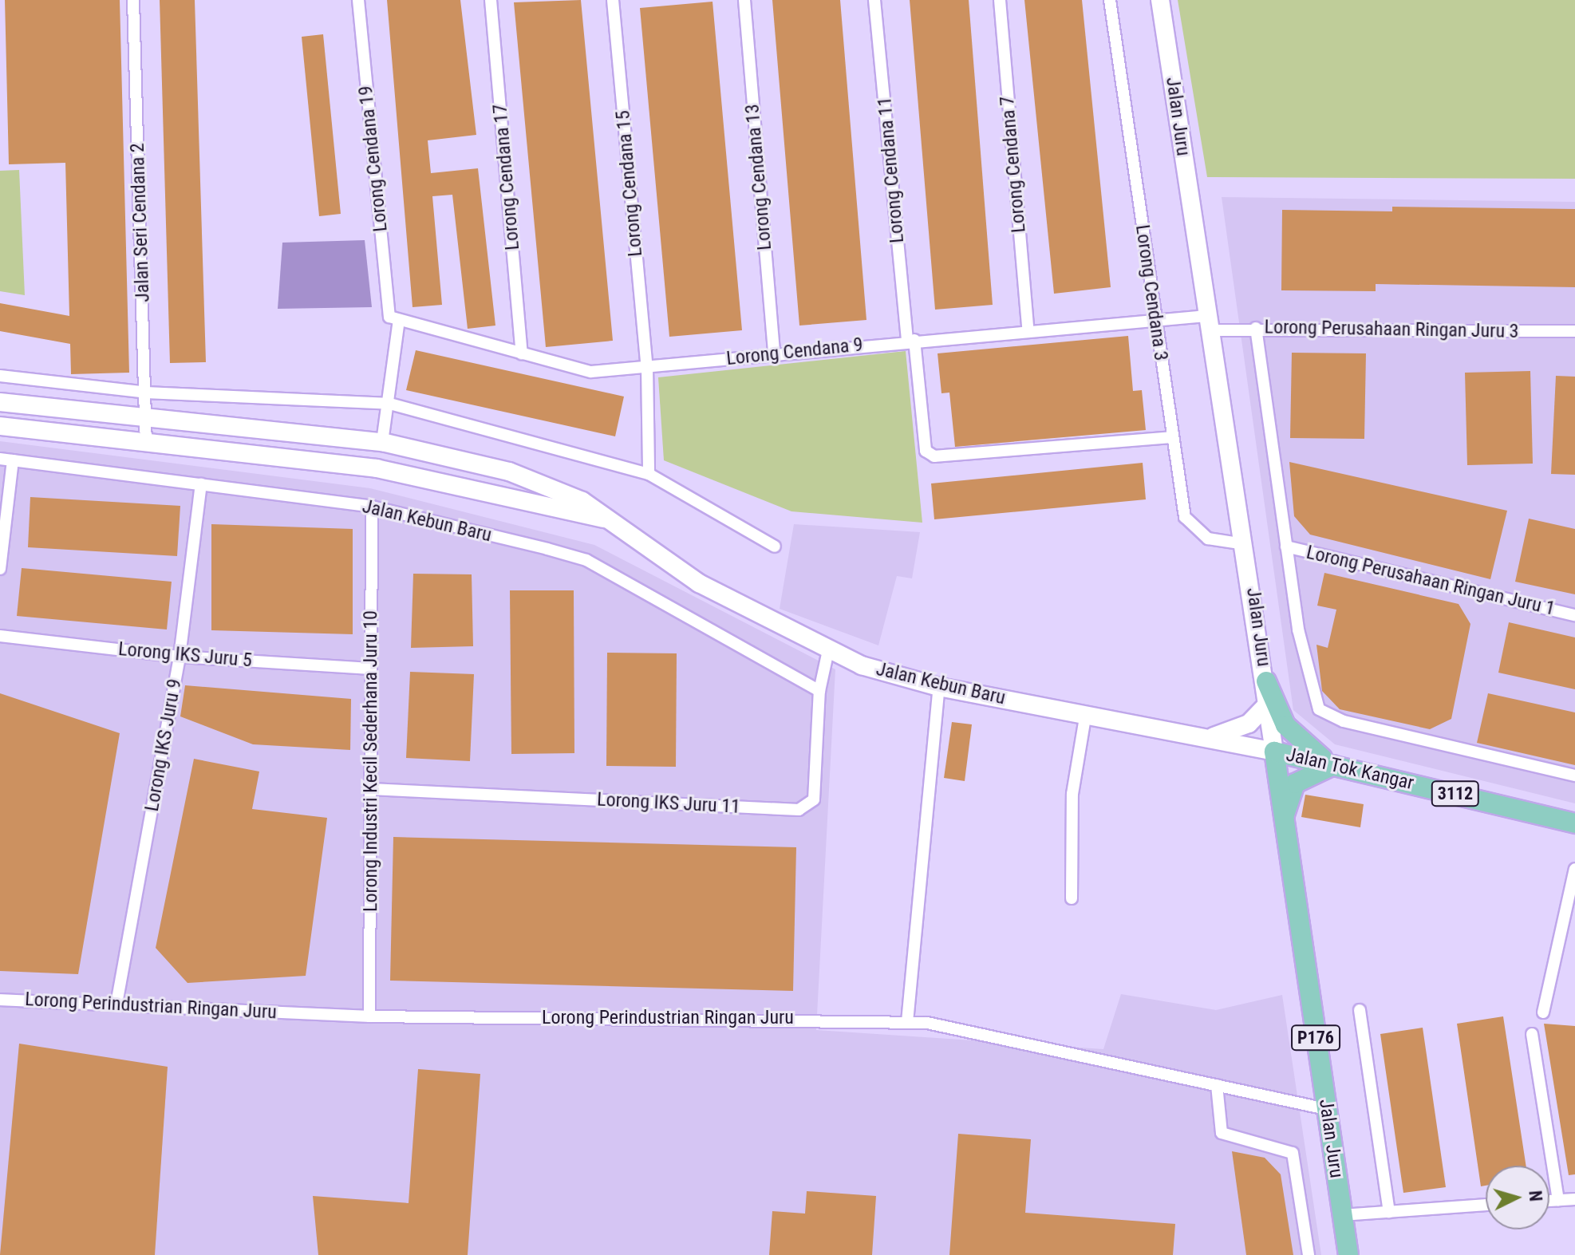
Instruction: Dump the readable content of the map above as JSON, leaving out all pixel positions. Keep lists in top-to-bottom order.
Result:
{
  "streets": {
    "main road": [
      "Jalan Juru",
      "Jalan Tok Kangar",
      "3112",
      "P176"
    ],
    "street": [
      "Lorong Cendana 19",
      "Lorong Cendana 7",
      "Lorong Cendana 11",
      "Lorong Cendana 17",
      "Lorong Cendana 13",
      "Lorong Cendana 15",
      "Jalan Seri Cendana 2",
      "Lorong Cendana 3",
      "Lorong Perusahaan Ringan Juru 3",
      "Lorong Cendana 9",
      "Jalan Kebun Baru",
      "Lorong Perusahaan Ringan Juru 1",
      "Lorong IKS Juru 5",
      "Lorong IKS Juru 9",
      "Lorong Industri Kecil Sederhana Juru 10",
      "Lorong IKS Juru 11",
      "Lorong Perindustrian Ringan Juru"
    ]
  },
  "crossings": [
    ["Jalan Juru", "Lorong Cendana 3"],
    ["Jalan Juru", "Lorong Perusahaan Ringan Juru 3"],
    ["Jalan Juru", "Lorong Cendana 9"],
    ["Jalan Juru", "Jalan Kebun Baru"],
    ["Jalan Juru", "Jalan Tok Kangar"],
    ["Jalan Juru", "Lorong Perindustrian Ringan Juru"],
    ["Lorong Cendana 19", "Lorong Cendana 9"],
    ["Lorong Cendana 19", "Jalan Kebun Baru"],
    ["Lorong Cendana 7", "Lorong Cendana 9"],
    ["Lorong Cendana 11", "Lorong Cendana 3"],
    ["Lorong Cendana 11", "Lorong Cendana 9"],
    ["Lorong Cendana 17", "Lorong Cendana 9"],
    ["Lorong Cendana 13", "Lorong Cendana 9"],
    ["Lorong Cendana 15", "Lorong Cendana 9"],
    ["Jalan Seri Cendana 2", "Jalan Kebun Baru"],
    ["Lorong Cendana 3", "Lorong Cendana 9"],
    ["Lorong Perusahaan Ringan Juru 3", "Lorong Cendana 9"],
    ["Jalan Kebun Baru", "Lorong IKS Juru 9"],
    ["Jalan Kebun Baru", "Lorong Industri Kecil Sederhana Juru 10"],
    ["Jalan Kebun Baru", "Jalan Tok Kangar"],
    ["Jalan Kebun Baru", "Lorong IKS Juru 11"],
    ["Lorong IKS Juru 5", "Lorong IKS Juru 9"],
    ["Lorong IKS Juru 5", "Lorong Industri Kecil Sederhana Juru 10"],
    ["Lorong IKS Juru 9", "Lorong Perindustrian Ringan Juru"],
    ["Lorong Industri Kecil Sederhana Juru 10", "Lorong IKS Juru 11"],
    ["Lorong Industri Kecil Sederhana Juru 10", "Lorong Perindustrian Ringan Juru"]
  ],
  "north": "right"
}
